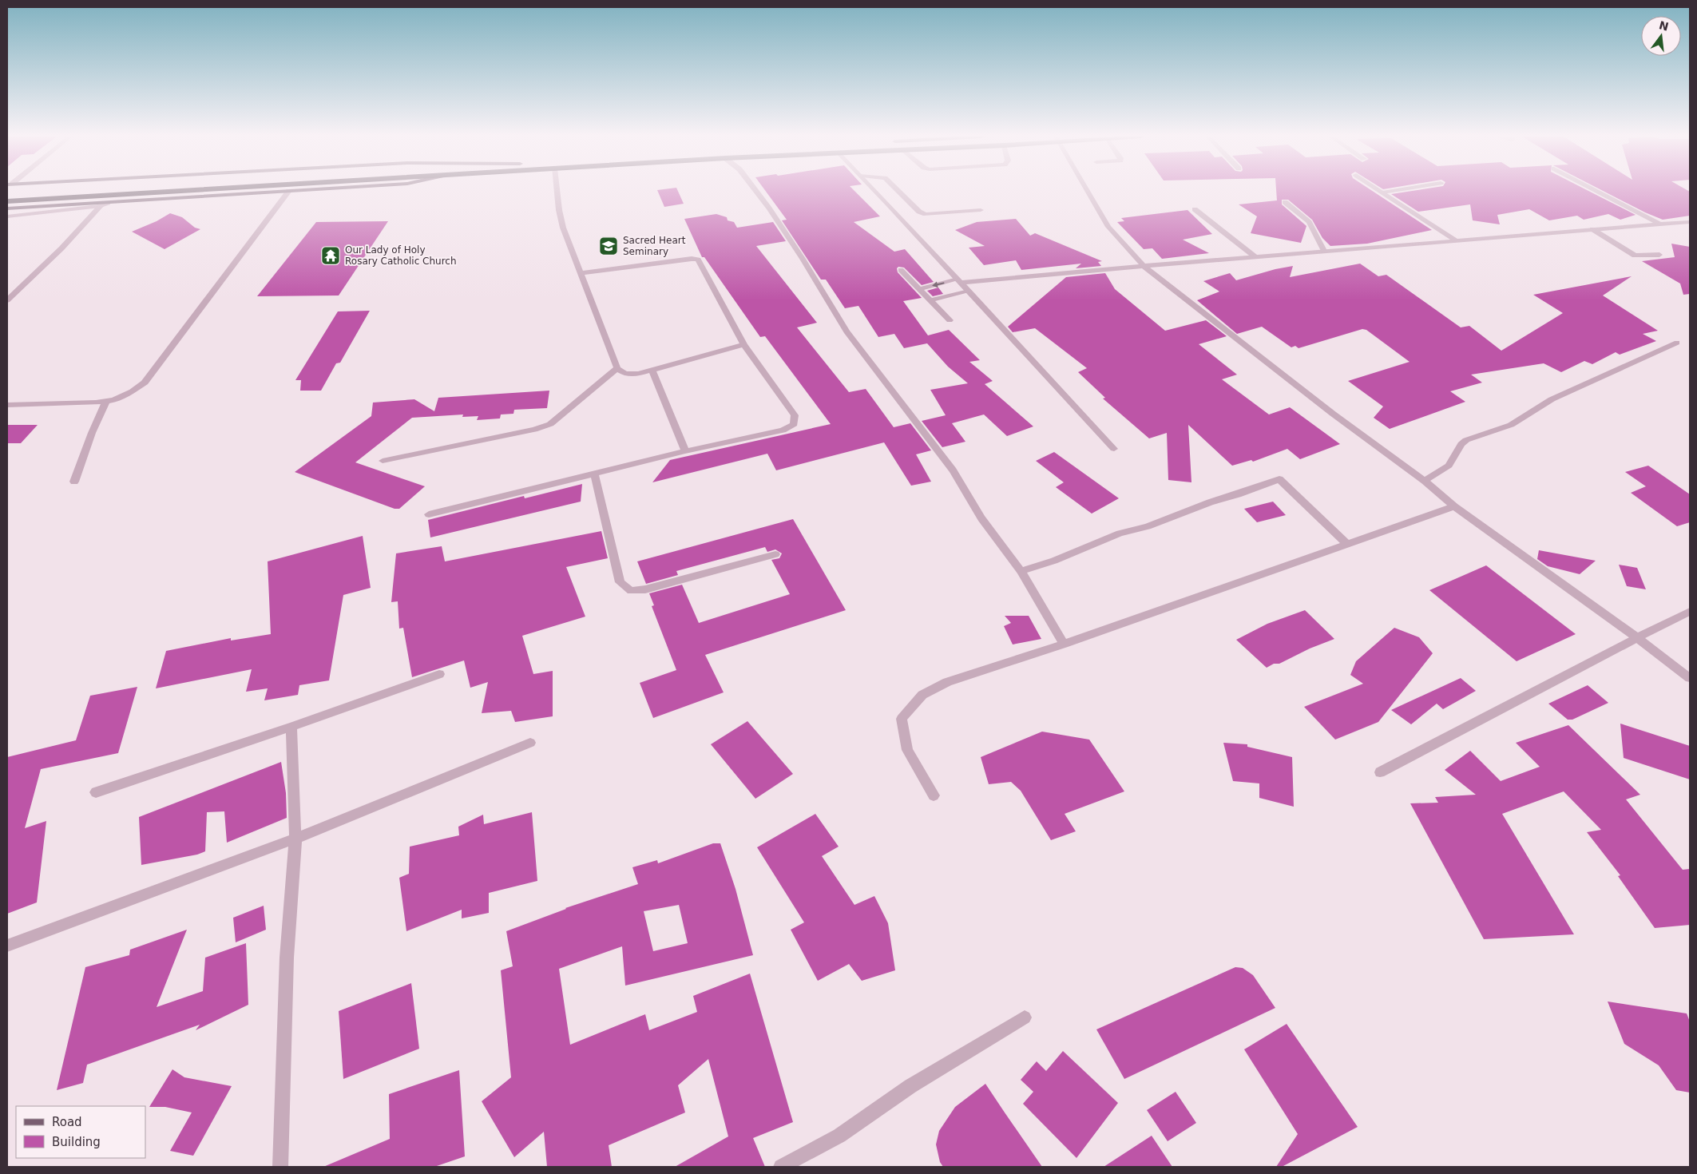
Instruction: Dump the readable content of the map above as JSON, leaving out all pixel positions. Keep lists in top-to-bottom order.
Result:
{
  "places": {
    "school or university": ["Sacred Heart Seminary"],
    "temple": ["Our Lady of Holy Rosary Catholic Church"]
  },
  "legend": ["Road", "Building"],
  "north": "top"
}
